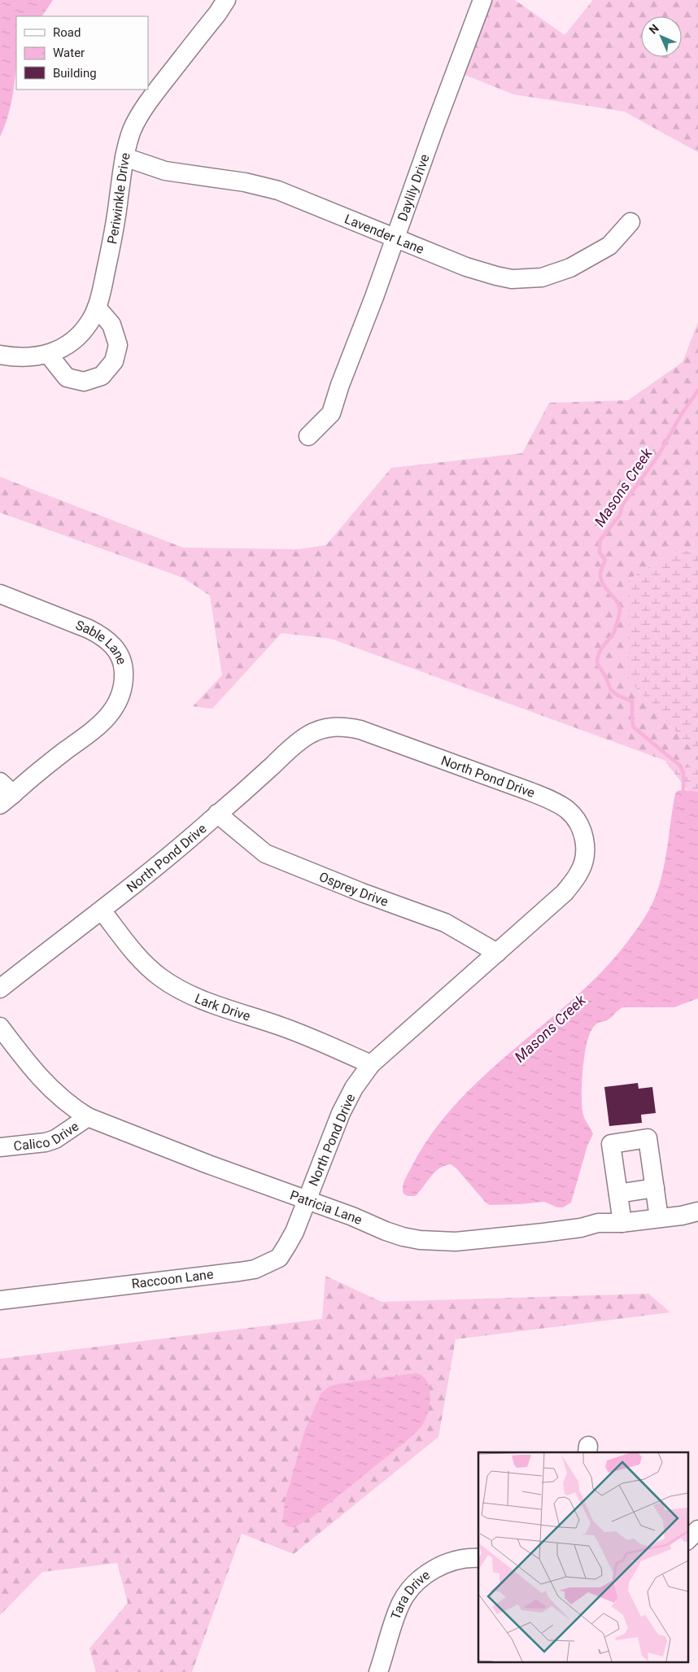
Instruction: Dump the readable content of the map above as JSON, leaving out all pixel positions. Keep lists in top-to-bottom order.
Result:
{
  "streets": {
    "street": [
      "Daylily Drive",
      "Periwinkle Drive",
      "Lavender Lane",
      "Sable Lane",
      "North Pond Drive",
      "Osprey Drive",
      "Lark Drive",
      "Calico Drive",
      "Patricia Lane",
      "Raccoon Lane",
      "Tara Drive"
    ]
  },
  "crossings": [
    ["Daylily Drive", "Lavender Lane"],
    ["Periwinkle Drive", "Lavender Lane"],
    ["North Pond Drive", "Osprey Drive"],
    ["North Pond Drive", "Lark Drive"],
    ["North Pond Drive", "Patricia Lane"],
    ["North Pond Drive", "Raccoon Lane"],
    ["Calico Drive", "Patricia Lane"],
    ["Patricia Lane", "Raccoon Lane"]
  ],
  "water": ["Masons Creek"],
  "legend": ["Road", "Water", "Building"],
  "north": "top left"
}
